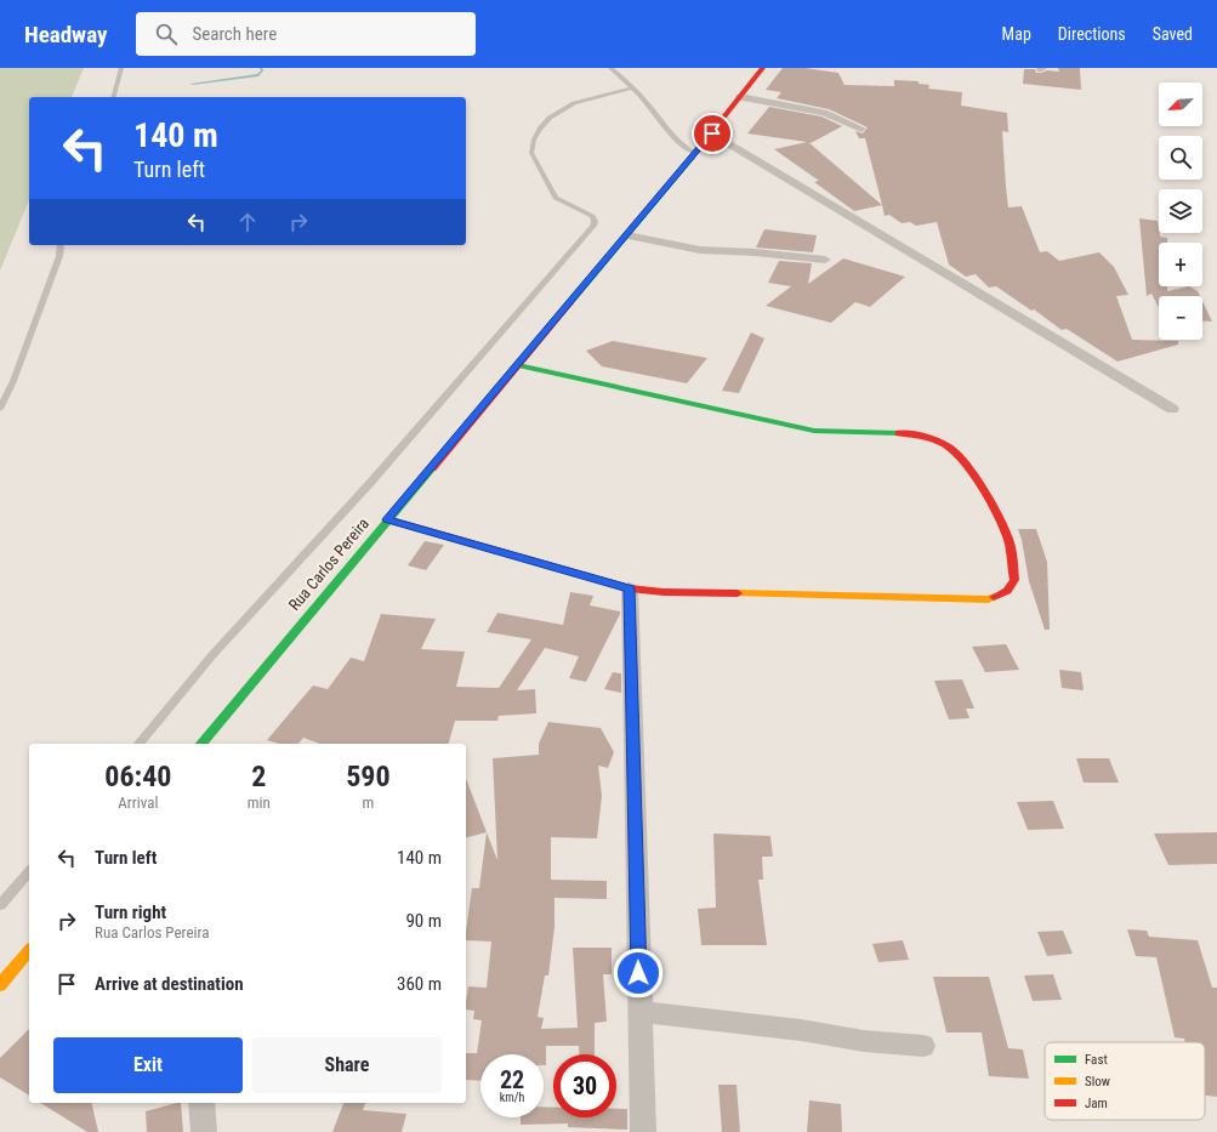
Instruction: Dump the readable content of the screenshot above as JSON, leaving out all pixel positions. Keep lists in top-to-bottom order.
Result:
{
  "streets": {
    "main road": ["Rua Carlos Pereira"]
  },
  "legend": ["Fast", "Slow", "Jam"],
  "north": "bottom left",
  "page": {
    "header": "Headway",
    "search": "Search here",
    "nav": ["Map", "Directions", "Saved"],
    "map_buttons": ["+", "−"],
    "turn": ["140 m", "Turn left"],
    "eta": [
      "06:40",
      "Arrival",
      "2",
      "min",
      "590",
      "m"
    ],
    "list": [
      {
        "name": "Turn left",
        "value": "140 m"
      },
      {
        "name": "Turn right",
        "note": "Rua Carlos Pereira",
        "value": "90 m"
      },
      {
        "name": "Arrive at destination",
        "value": "360 m"
      }
    ],
    "buttons": ["Exit", "Share"],
    "speed": "22 km/h",
    "limit": "30"
  }
}
